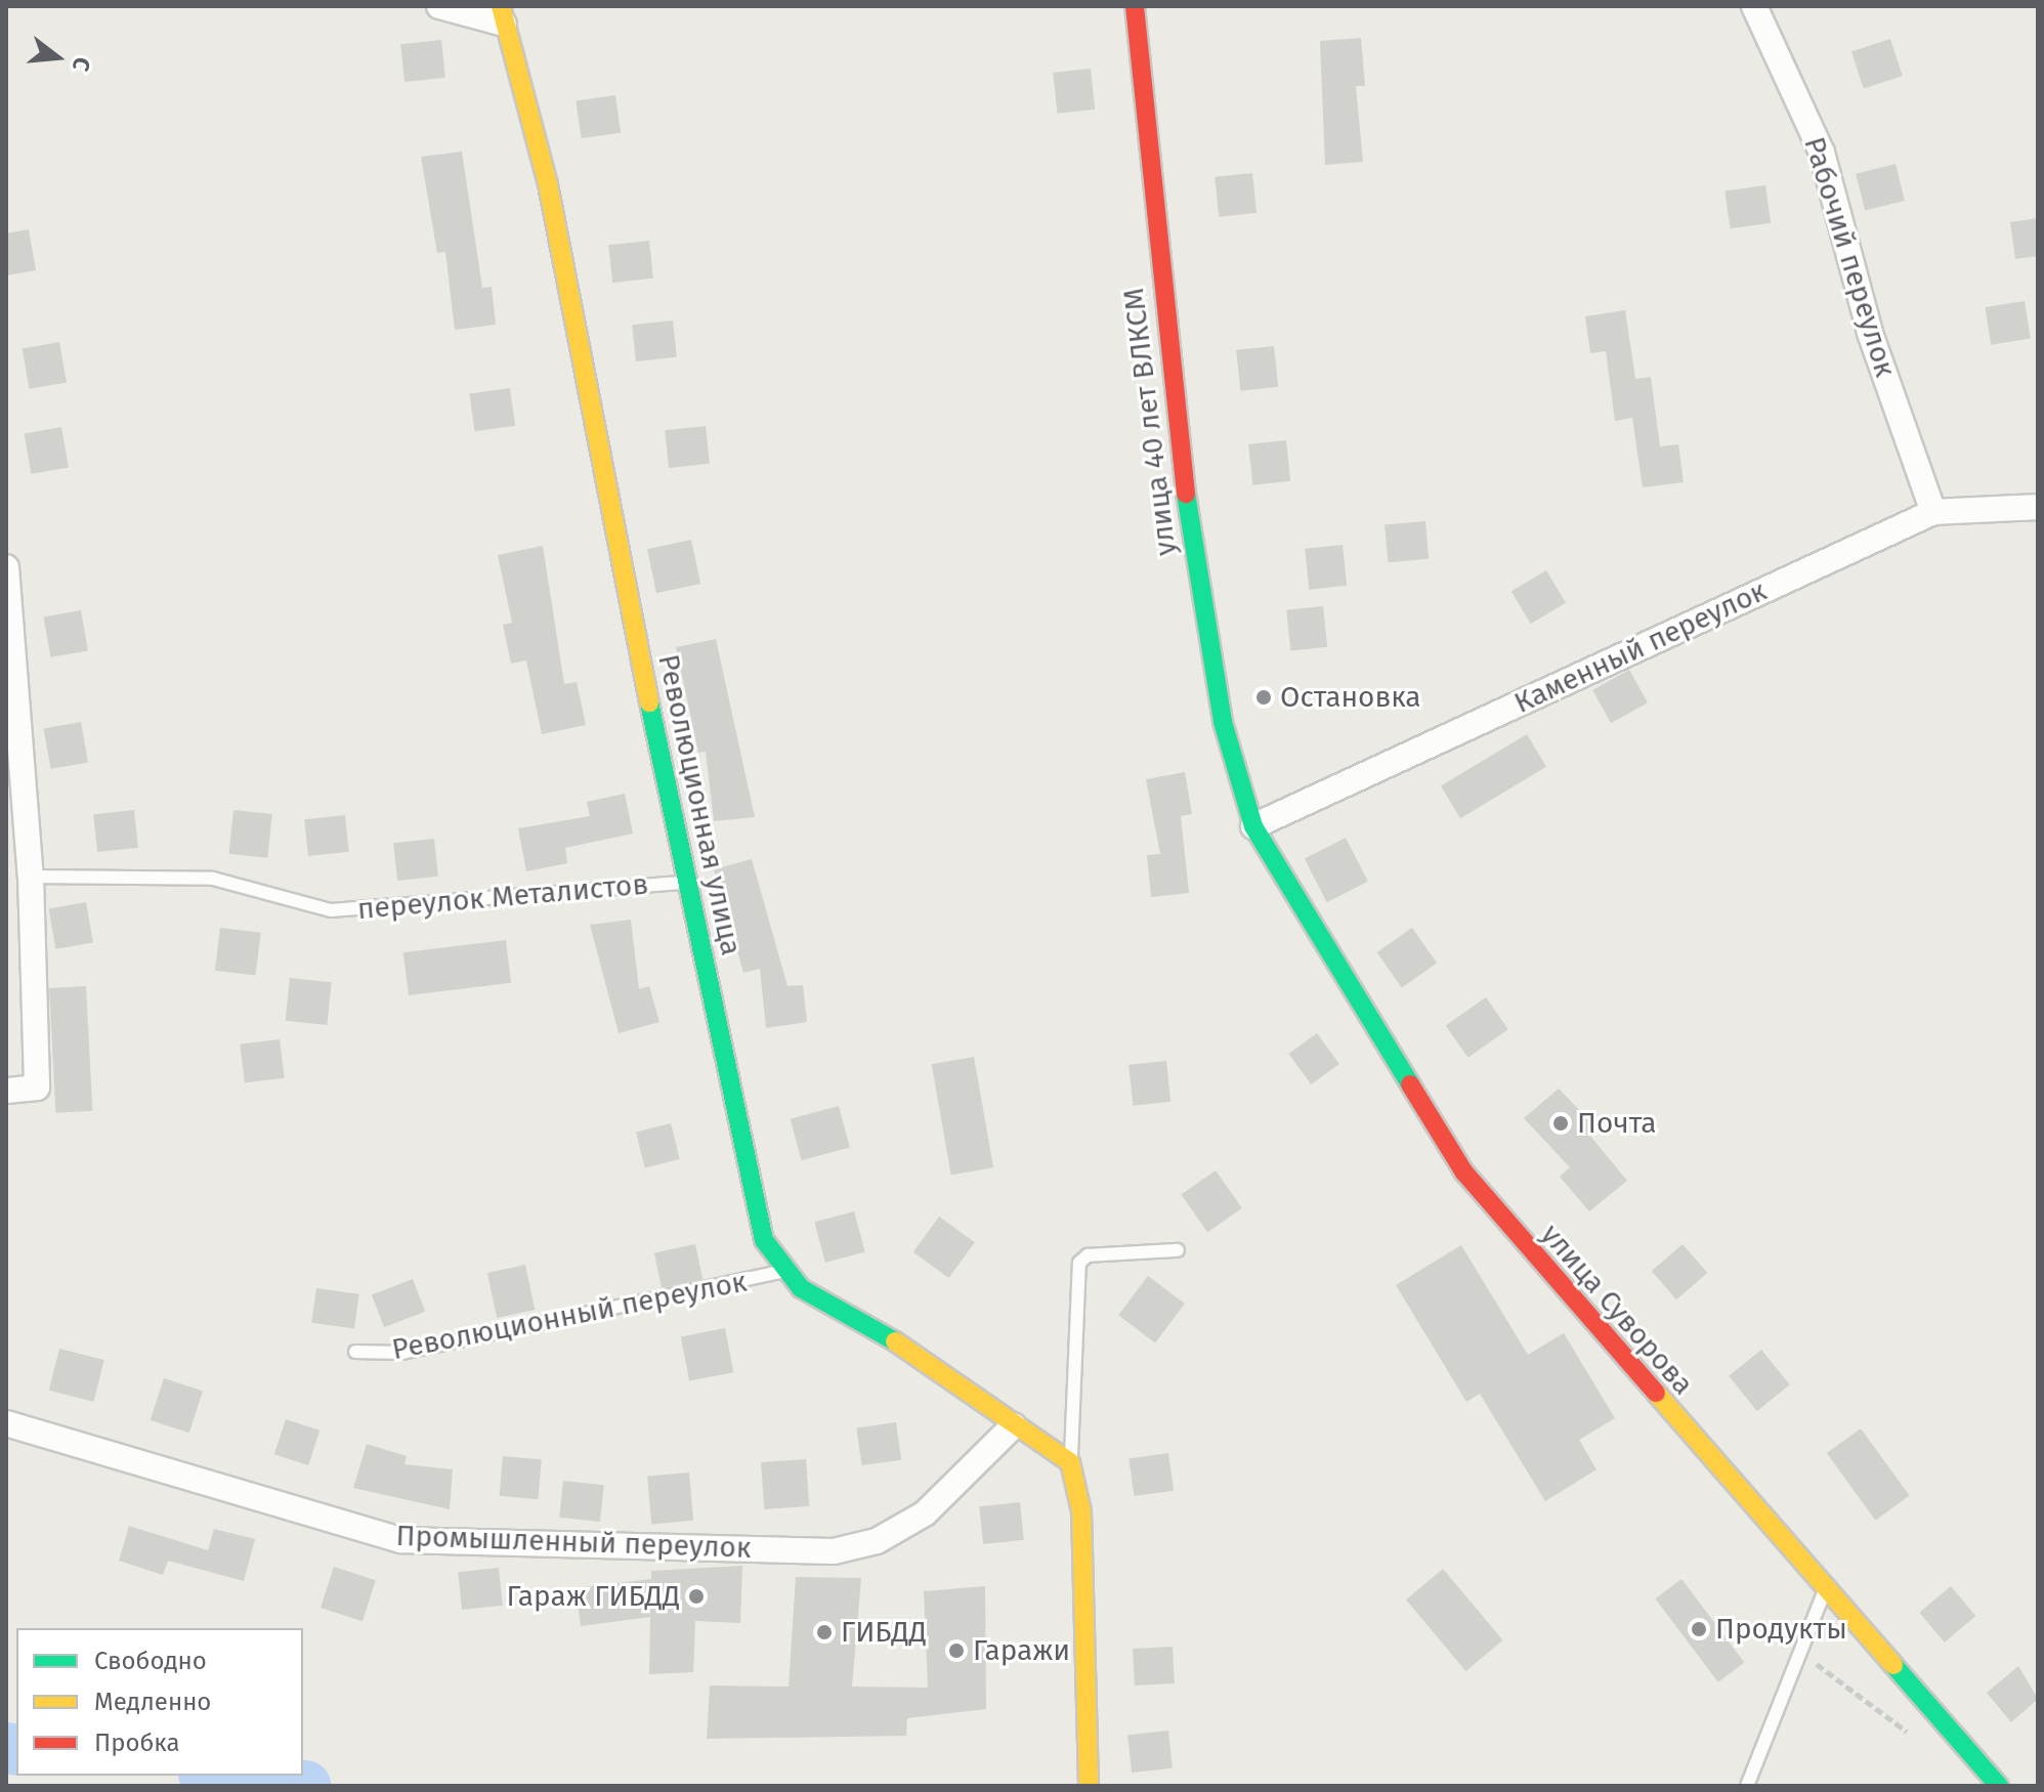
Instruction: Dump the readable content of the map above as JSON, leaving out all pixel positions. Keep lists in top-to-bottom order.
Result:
{
  "streets": {
    "street": [
      "Рабочий переулок",
      "улица 40 лет ВЛКСМ",
      "Каменный переулок",
      "Революционная улица",
      "улица Суворова",
      "Промышленный переулок"
    ],
    "lane": ["переулок Металистов", "Революционный переулок"]
  },
  "crossings": [
    ["Рабочий переулок", "Каменный переулок"],
    ["улица 40 лет ВЛКСМ", "Каменный переулок"],
    ["улица 40 лет ВЛКСМ", "улица Суворова"],
    ["Каменный переулок", "улица Суворова"],
    ["Революционная улица", "переулок Металистов"],
    ["Революционная улица", "Революционный переулок"],
    ["Революционная улица", "Промышленный переулок"]
  ],
  "places": [
    "Остановка",
    "Почта",
    "Гараж ГИБДД",
    "Продукты",
    "ГИБДД",
    "Гаражи"
  ],
  "legend": ["Свободно", "Медленно", "Пробка"],
  "north": "right"
}
